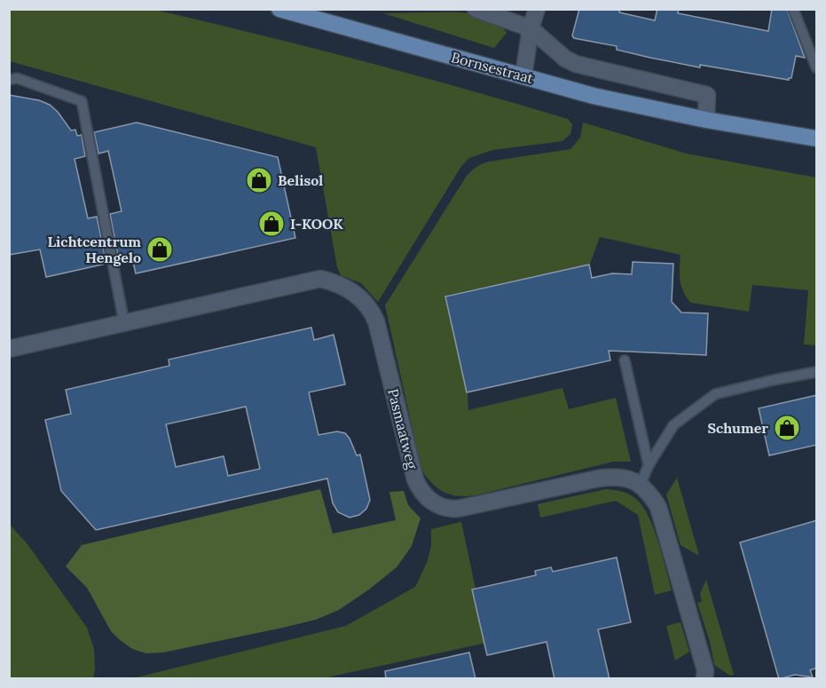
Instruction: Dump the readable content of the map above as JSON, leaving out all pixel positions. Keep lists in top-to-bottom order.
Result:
{
  "streets": {
    "main road": ["Bornsestraat"],
    "street": ["Pasmaatweg"]
  },
  "places": {
    "shop": [
      "Belisol",
      "I-KOOK",
      "Lichtcentrum Hengelo",
      "Schumer"
    ]
  }
}
